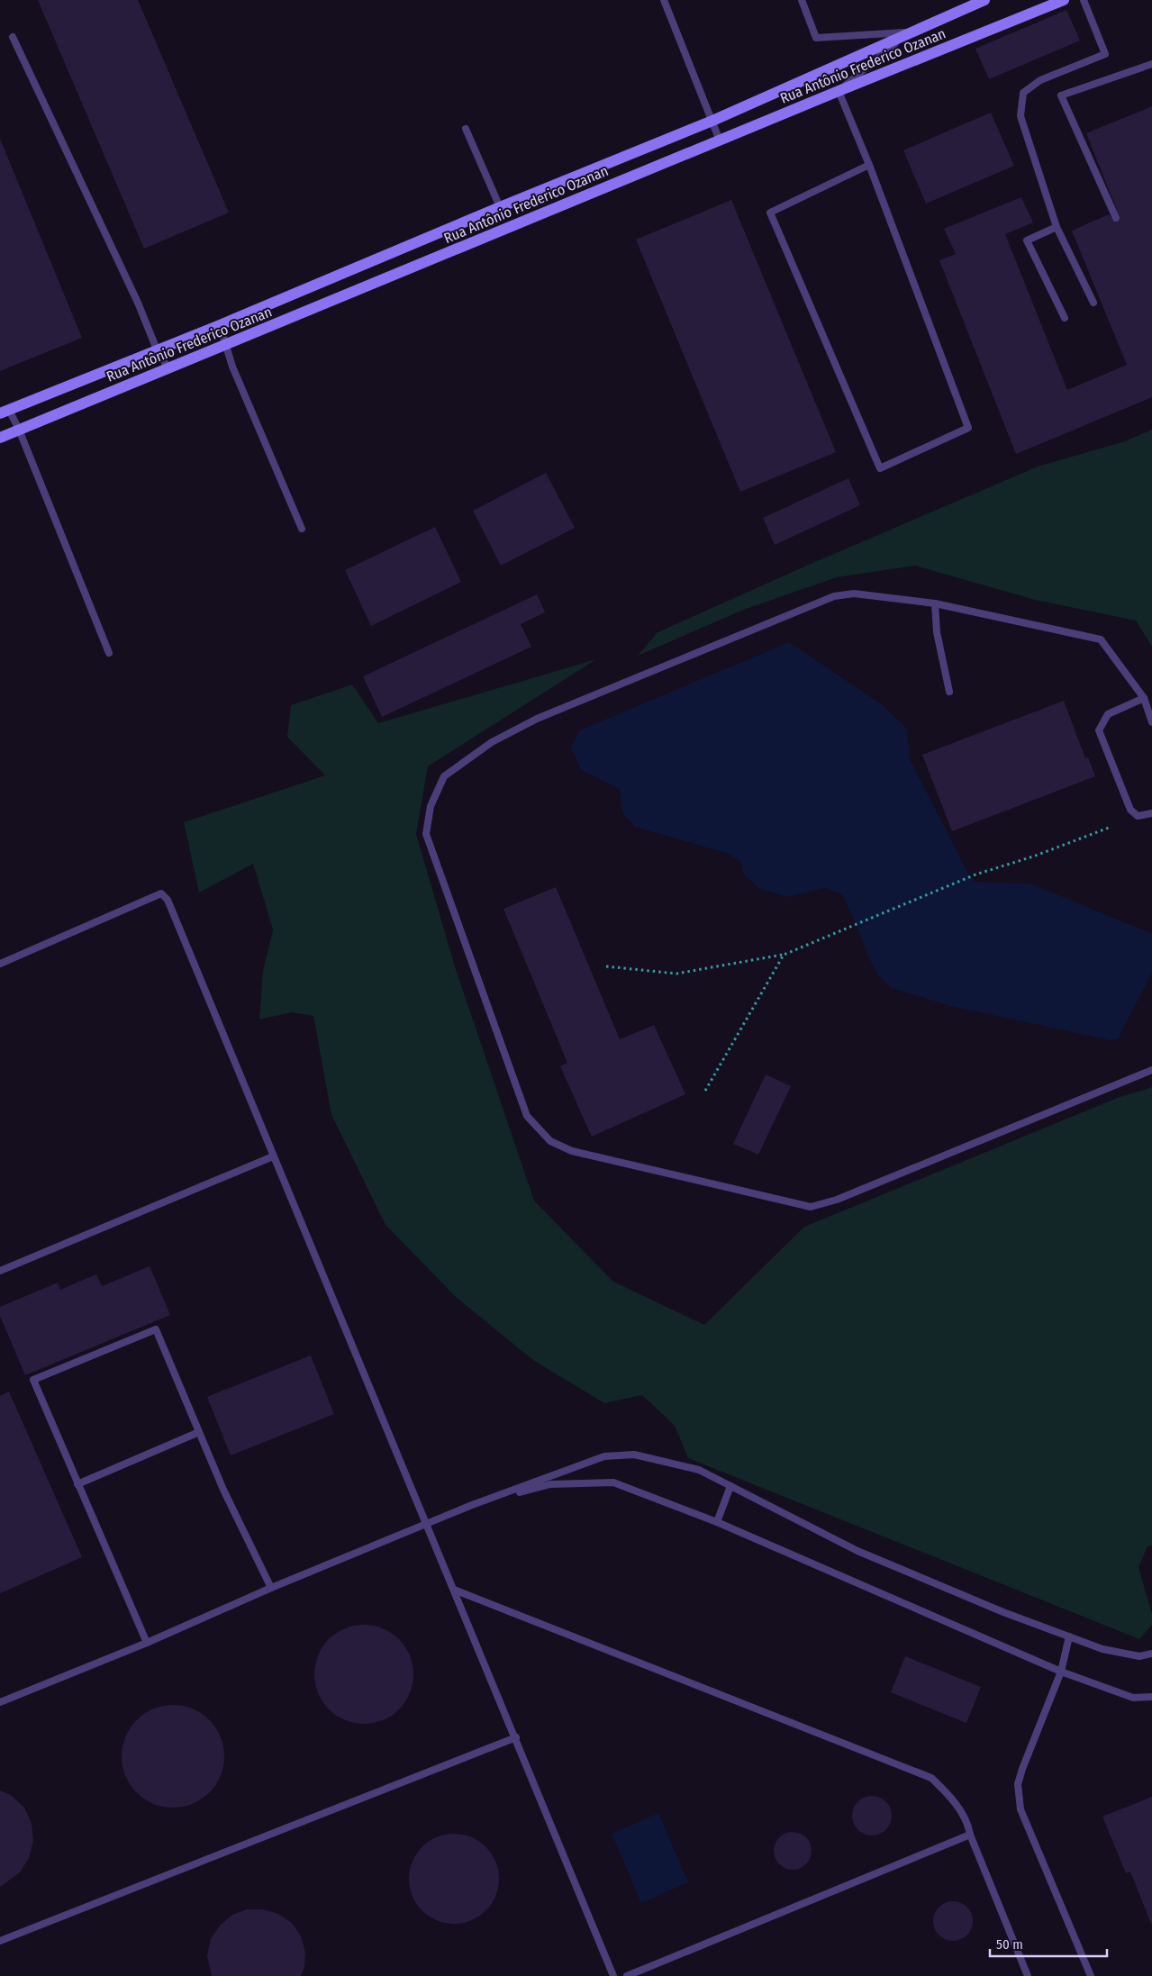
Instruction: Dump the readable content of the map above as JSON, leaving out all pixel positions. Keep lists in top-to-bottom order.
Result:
{
  "streets": {
    "main road": ["Rua Antônio Frederico Ozanan"]
  },
  "scale_bar": "50 m"
}
